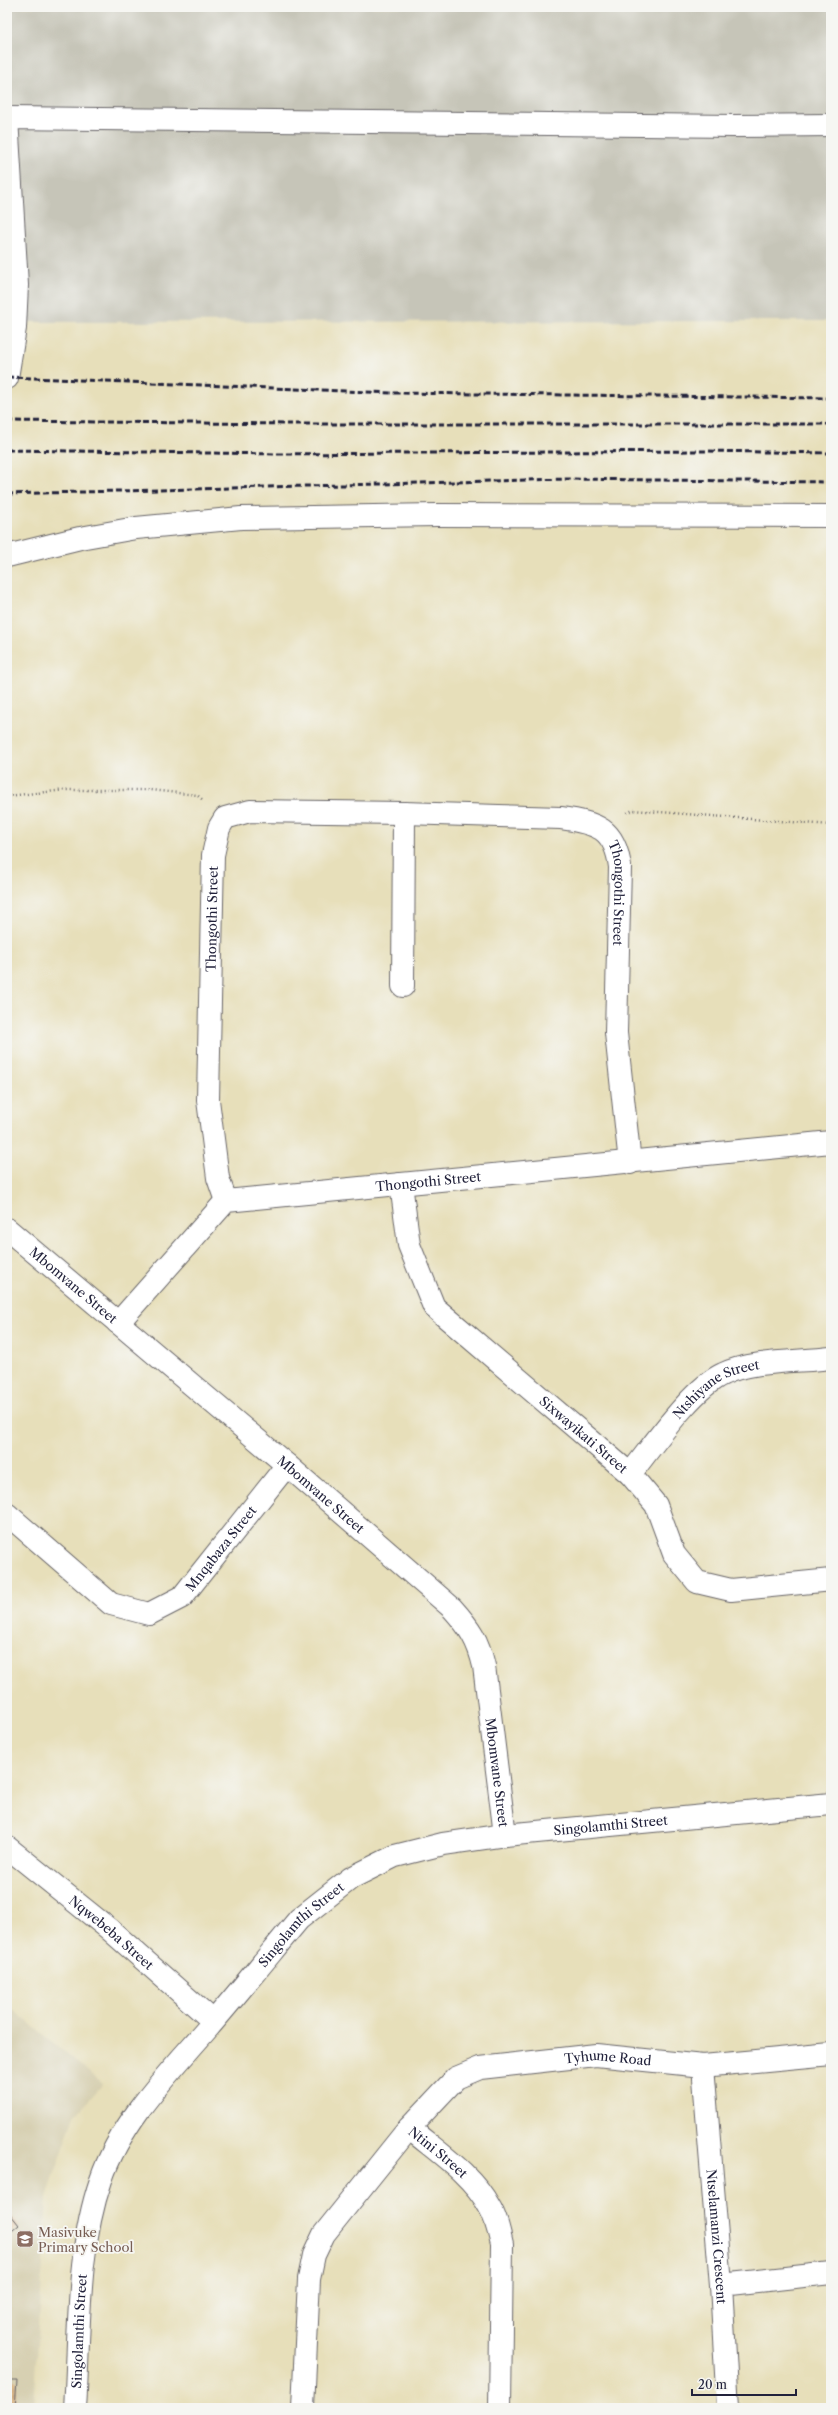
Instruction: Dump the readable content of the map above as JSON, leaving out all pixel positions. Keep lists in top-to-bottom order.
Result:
{
  "streets": {
    "street": [
      "Thongothi Street",
      "Mbomvane Street",
      "Ntshiyane Street",
      "Sixwayikati Street",
      "Mnqabaza Street",
      "Singolamthi Street",
      "Nqwebeba Street",
      "Tyhume Road",
      "Ntini Street",
      "Ntselamanzi Crescent"
    ]
  },
  "crossings": [
    ["Thongothi Street", "Sixwayikati Street"],
    ["Mbomvane Street", "Mnqabaza Street"],
    ["Mbomvane Street", "Singolamthi Street"],
    ["Ntshiyane Street", "Sixwayikati Street"],
    ["Singolamthi Street", "Nqwebeba Street"],
    ["Tyhume Road", "Ntini Street"],
    ["Tyhume Road", "Ntselamanzi Crescent"]
  ],
  "places": {
    "school or university": ["Masivuke Primary School"]
  },
  "scale_bar": "20 m"
}
